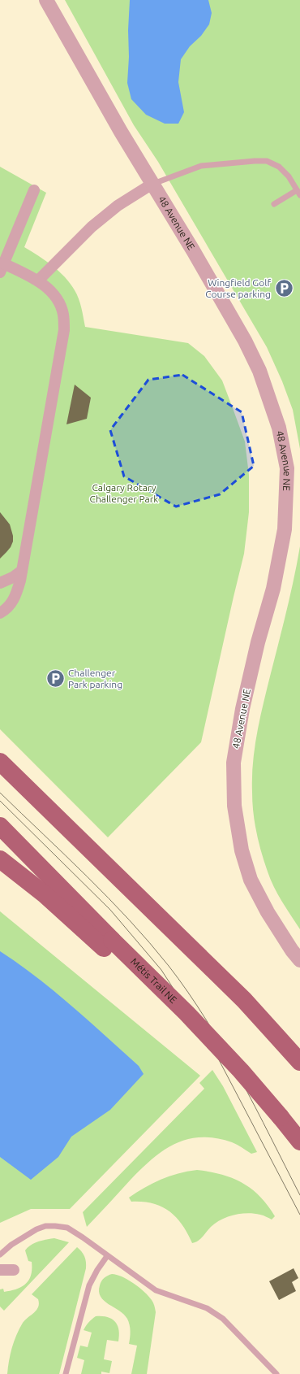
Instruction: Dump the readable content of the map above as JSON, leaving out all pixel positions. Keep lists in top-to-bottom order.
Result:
{
  "streets": {
    "main road": ["Métis Trail NE"],
    "street": ["48 Avenue NE"]
  },
  "parks": ["Calgary Rotary Challenger Park"],
  "places": {
    "parking": ["Wingfield Golf Course parking", "Challenger Park parking"]
  }
}
